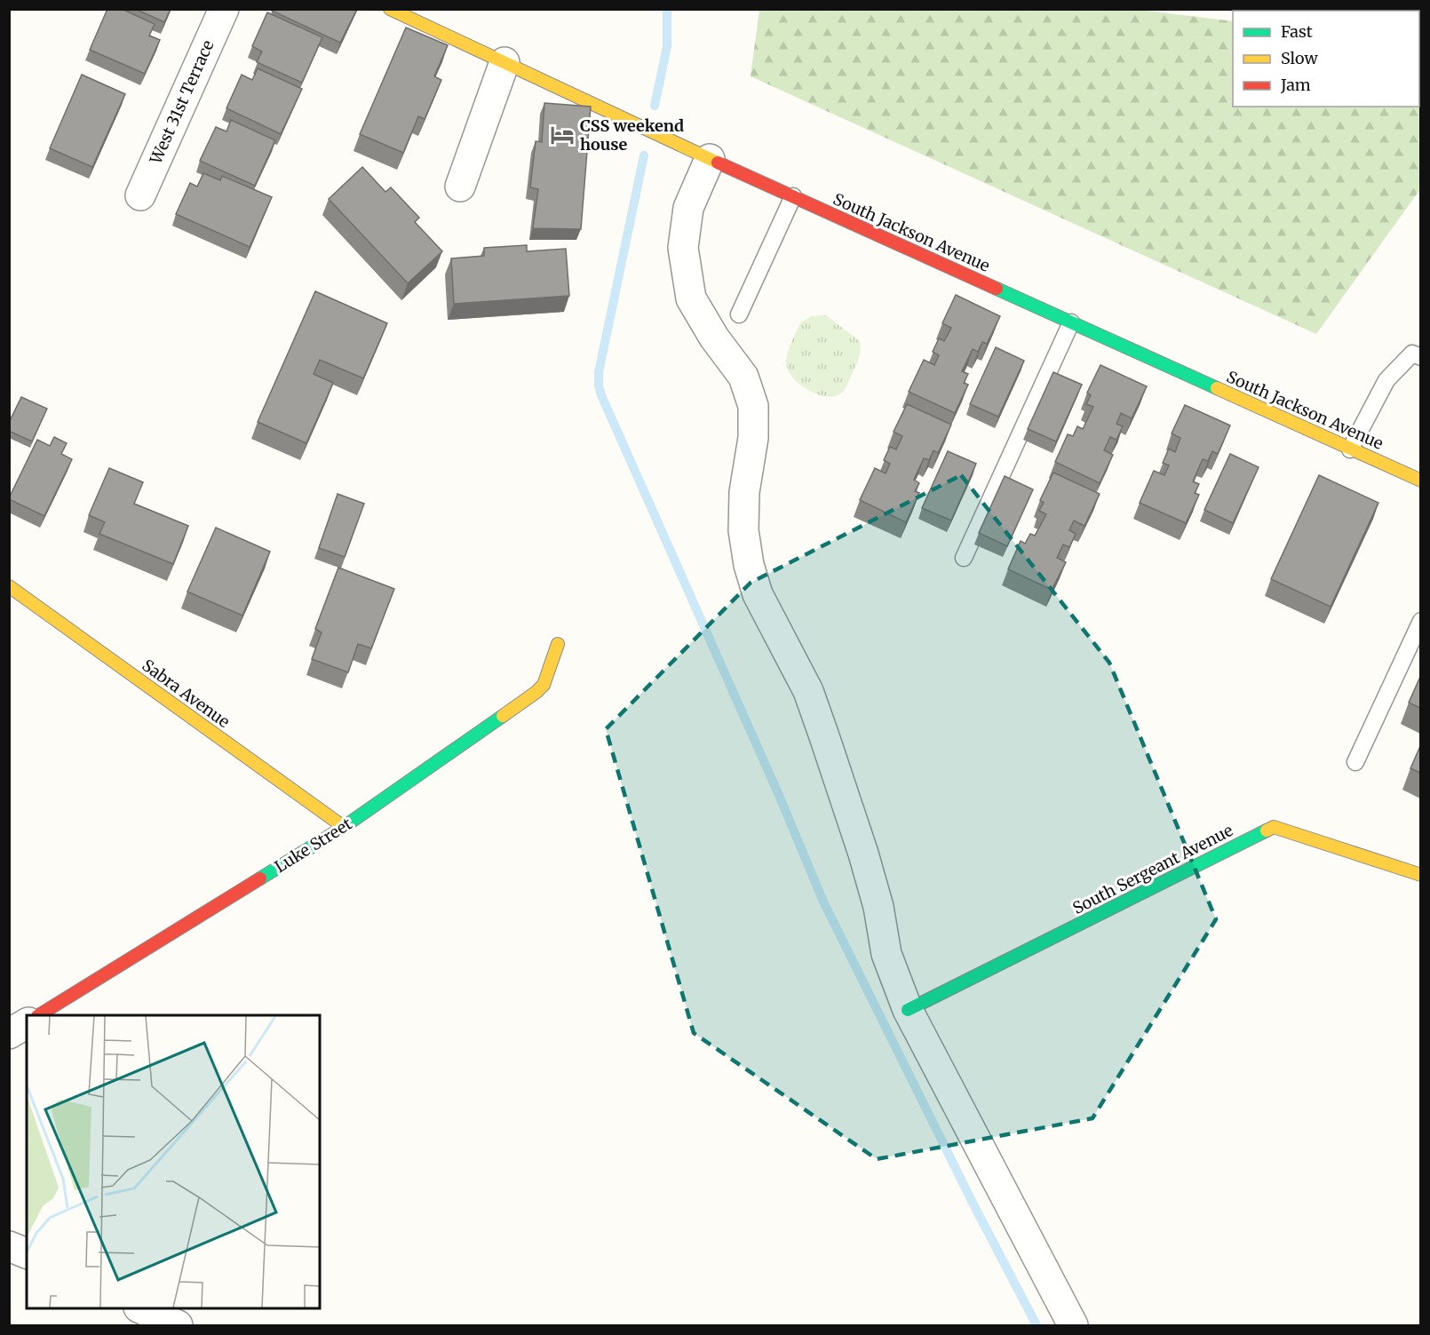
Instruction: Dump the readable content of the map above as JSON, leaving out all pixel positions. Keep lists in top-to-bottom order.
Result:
{
  "streets": {
    "street": [
      "West 31st Terrace",
      "South Jackson Avenue",
      "Sabra Avenue",
      "Luke Street",
      "South Sergeant Avenue"
    ]
  },
  "crossings": [
    ["Sabra Avenue", "Luke Street"]
  ],
  "places": {
    "hotel": ["CSS weekend house"]
  },
  "legend": ["Fast", "Slow", "Jam"]
}
